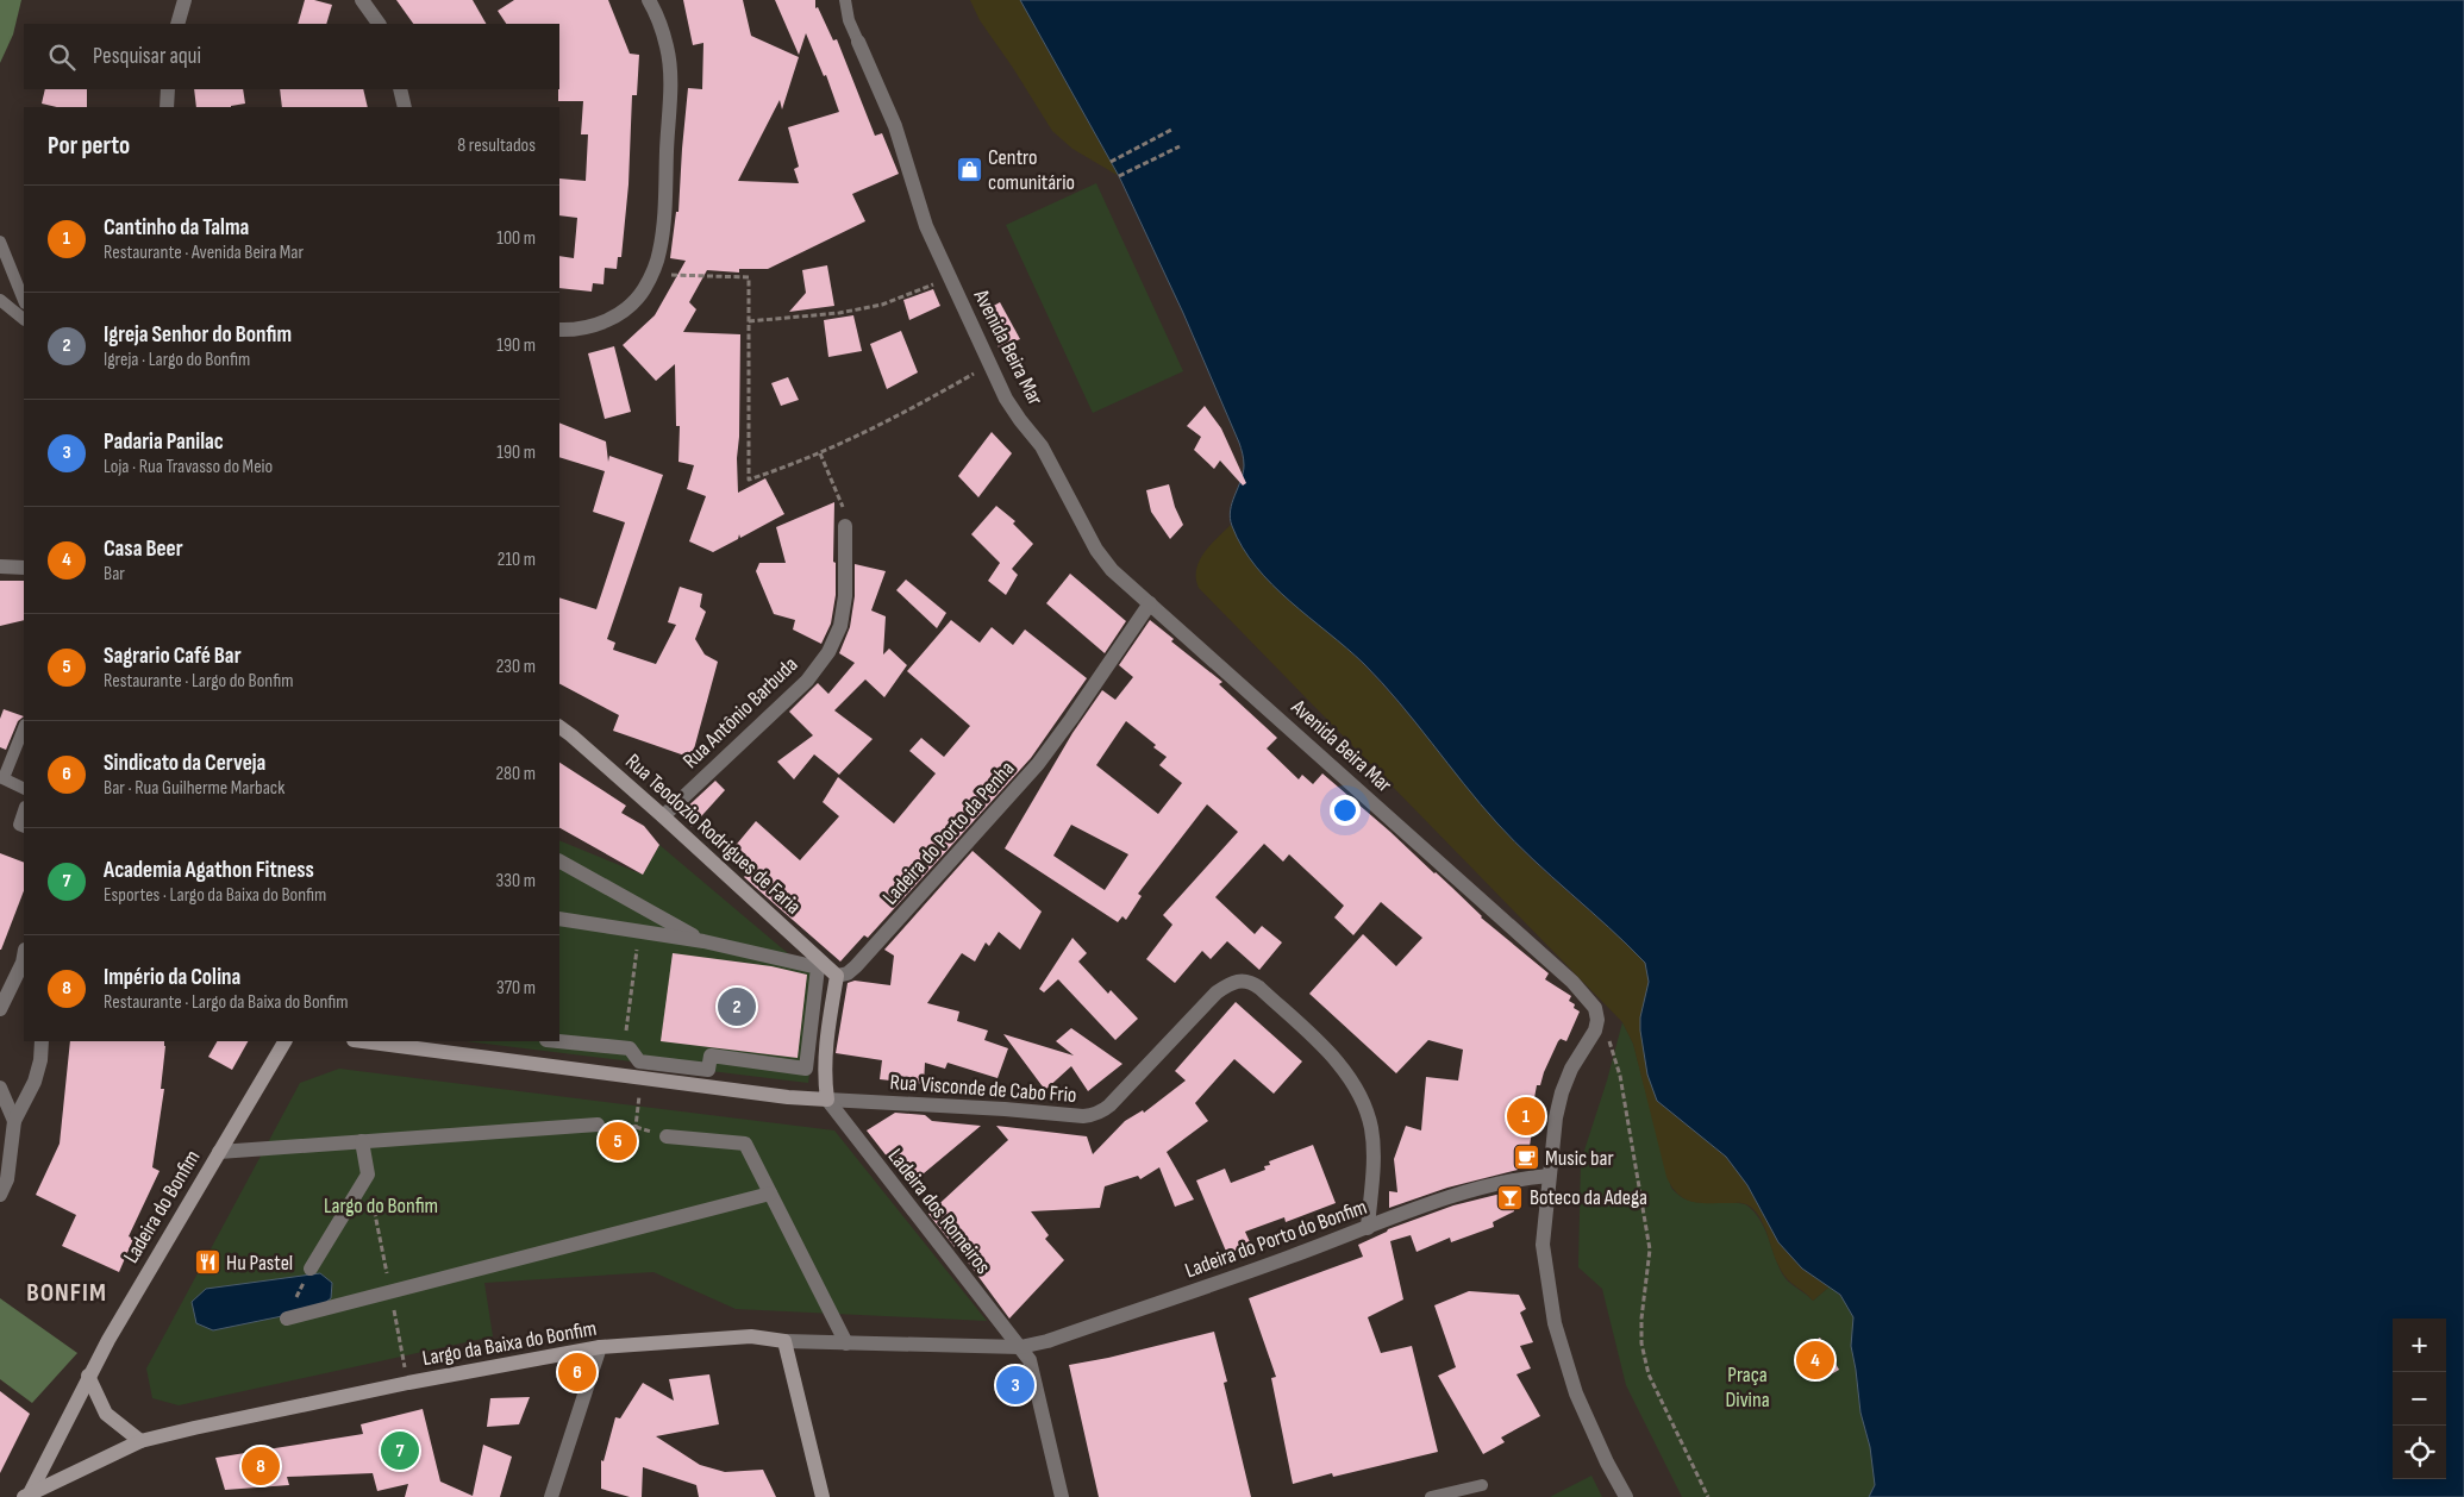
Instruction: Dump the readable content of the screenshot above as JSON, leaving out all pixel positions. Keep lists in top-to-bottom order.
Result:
{
  "streets": {
    "street": [
      "Avenida Beira Mar",
      "Rua Antônio Barbuda",
      "Ladeira do Porto da Penha",
      "Rua Teodozio Rodrigues de Faria",
      "Rua Visconde de Cabo Frio",
      "Ladeira do Bonfim",
      "Ladeira dos Romeiros",
      "Ladeira do Porto do Bonfim",
      "Largo da Baixa do Bonfim"
    ]
  },
  "crossings": [
    ["Avenida Beira Mar", "Ladeira do Porto da Penha"],
    ["Rua Antônio Barbuda", "Rua Teodozio Rodrigues de Faria"],
    ["Ladeira do Porto da Penha", "Rua Teodozio Rodrigues de Faria"],
    ["Rua Visconde de Cabo Frio", "Ladeira dos Romeiros"],
    ["Rua Visconde de Cabo Frio", "Ladeira do Porto do Bonfim"],
    ["Ladeira do Bonfim", "Largo da Baixa do Bonfim"],
    ["Ladeira dos Romeiros", "Ladeira do Porto do Bonfim"],
    ["Ladeira dos Romeiros", "Largo da Baixa do Bonfim"],
    ["Ladeira do Porto do Bonfim", "Largo da Baixa do Bonfim"]
  ],
  "districts": ["BONFIM"],
  "parks": ["Largo do Bonfim", "Praça Divina"],
  "places": {
    "shop": ["Centro comunitário"],
    "cafe": ["Music bar"],
    "bar": ["Boteco da Adega"],
    "restaurant": ["Hu Pastel"]
  },
  "page": {
    "search": "Pesquisar aqui",
    "heading": ["Por perto", "8 resultados"],
    "list": [
      {
        "mark": "1",
        "name": "Cantinho da Talma",
        "note": "Restaurante · Avenida Beira Mar",
        "value": "100 m"
      },
      {
        "mark": "2",
        "name": "Igreja Senhor do Bonfim",
        "note": "Igreja · Largo do Bonfim",
        "value": "190 m"
      },
      {
        "mark": "3",
        "name": "Padaria Panilac",
        "note": "Loja · Rua Travasso do Meio",
        "value": "190 m"
      },
      {
        "mark": "4",
        "name": "Casa Beer",
        "note": "Bar",
        "value": "210 m"
      },
      {
        "mark": "5",
        "name": "Sagrario Café Bar",
        "note": "Restaurante · Largo do Bonfim",
        "value": "230 m"
      },
      {
        "mark": "6",
        "name": "Sindicato da Cerveja",
        "note": "Bar · Rua Guilherme Marback",
        "value": "280 m"
      },
      {
        "mark": "7",
        "name": "Academia Agathon Fitness",
        "note": "Esportes · Largo da Baixa do Bonfim",
        "value": "330 m"
      },
      {
        "mark": "8",
        "name": "Império da Colina",
        "note": "Restaurante · Largo da Baixa do Bonfim",
        "value": "370 m"
      }
    ],
    "pins": [
      "2",
      "1",
      "5",
      "4",
      "6",
      "3",
      "7",
      "8"
    ],
    "map_buttons": ["+", "−"]
  }
}
